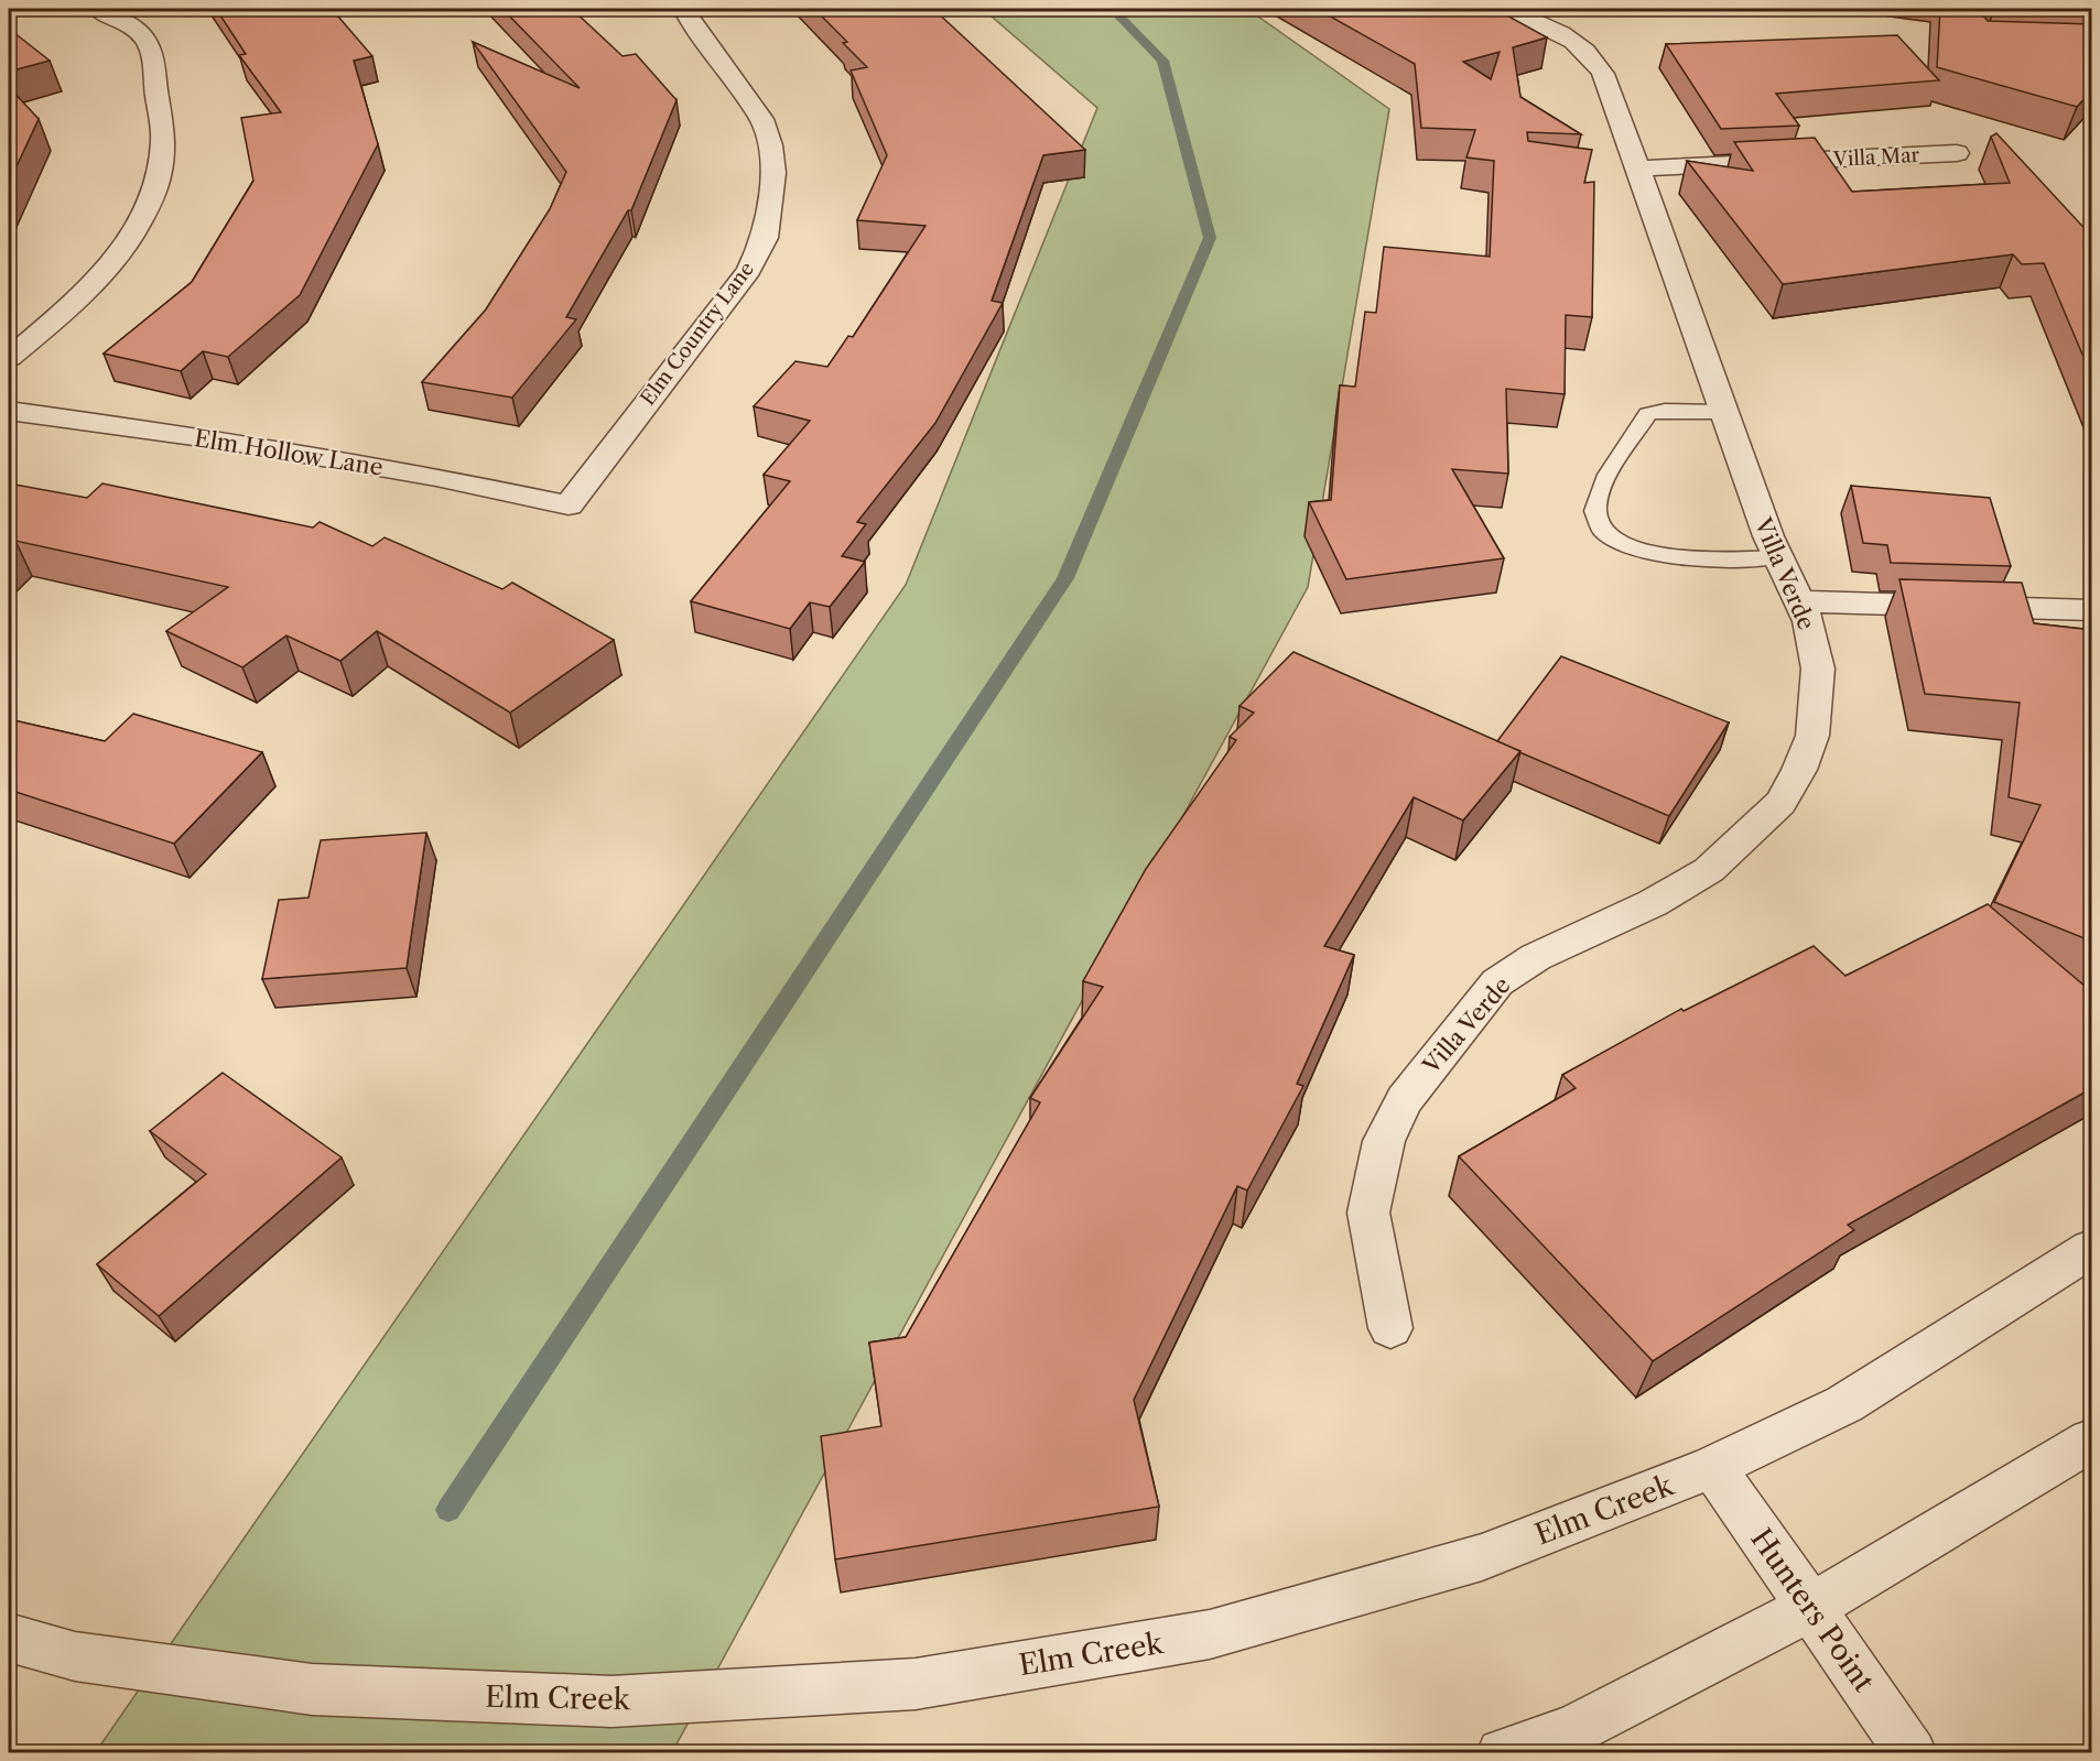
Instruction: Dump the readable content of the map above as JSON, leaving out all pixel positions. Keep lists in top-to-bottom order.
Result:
{
  "streets": {
    "street": [
      "Villa Mar",
      "Elm Country Lane",
      "Elm Hollow Lane",
      "Villa Verde",
      "Elm Creek",
      "Hunters Point"
    ]
  },
  "crossings": [
    ["Villa Mar", "Villa Verde"],
    ["Elm Country Lane", "Elm Hollow Lane"],
    ["Elm Creek", "Hunters Point"]
  ]
}
